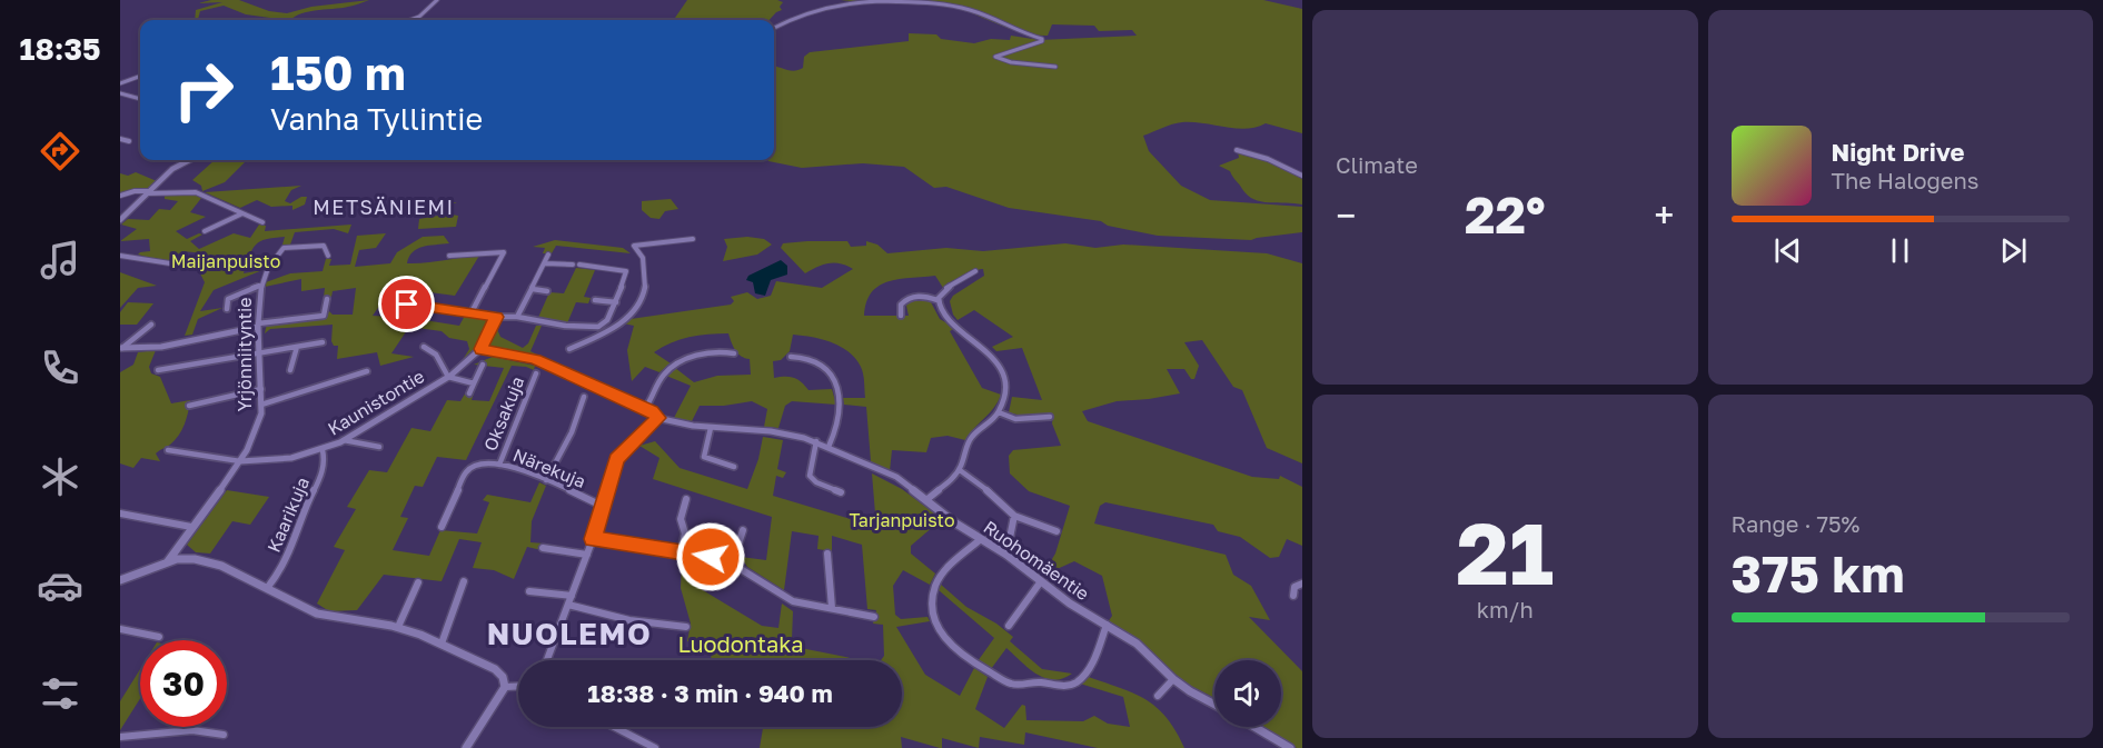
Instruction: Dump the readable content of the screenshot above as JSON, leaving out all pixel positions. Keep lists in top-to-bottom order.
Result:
{
  "streets": {
    "street": [
      "Yrjönniityntie",
      "Kaunistontie",
      "Oksakuja",
      "Närekuja",
      "Kaarikuja",
      "Ruohomäentie"
    ]
  },
  "crossings": [
    ["Yrjönniityntie", "Kaunistontie"],
    ["Kaunistontie", "Kaarikuja"],
    ["Oksakuja", "Närekuja"]
  ],
  "districts": ["METSÄNIEMI", "NUOLEMO"],
  "parks": ["Maijanpuisto", "Tarjanpuisto", "Luodontaka"],
  "page": {
    "tabs": "18:35",
    "tile": [
      "Climate",
      ["21", "km/h"],
      ["Range · 75%", "375 km"]
    ],
    "turn": ["150 m", "Vanha Tyllintie"],
    "song": ["Night Drive", "The Halogens"],
    "heat": ["−", "22°", "+"],
    "limit": "30",
    "trip": "18:38 · 3 min · 940 m"
  }
}
